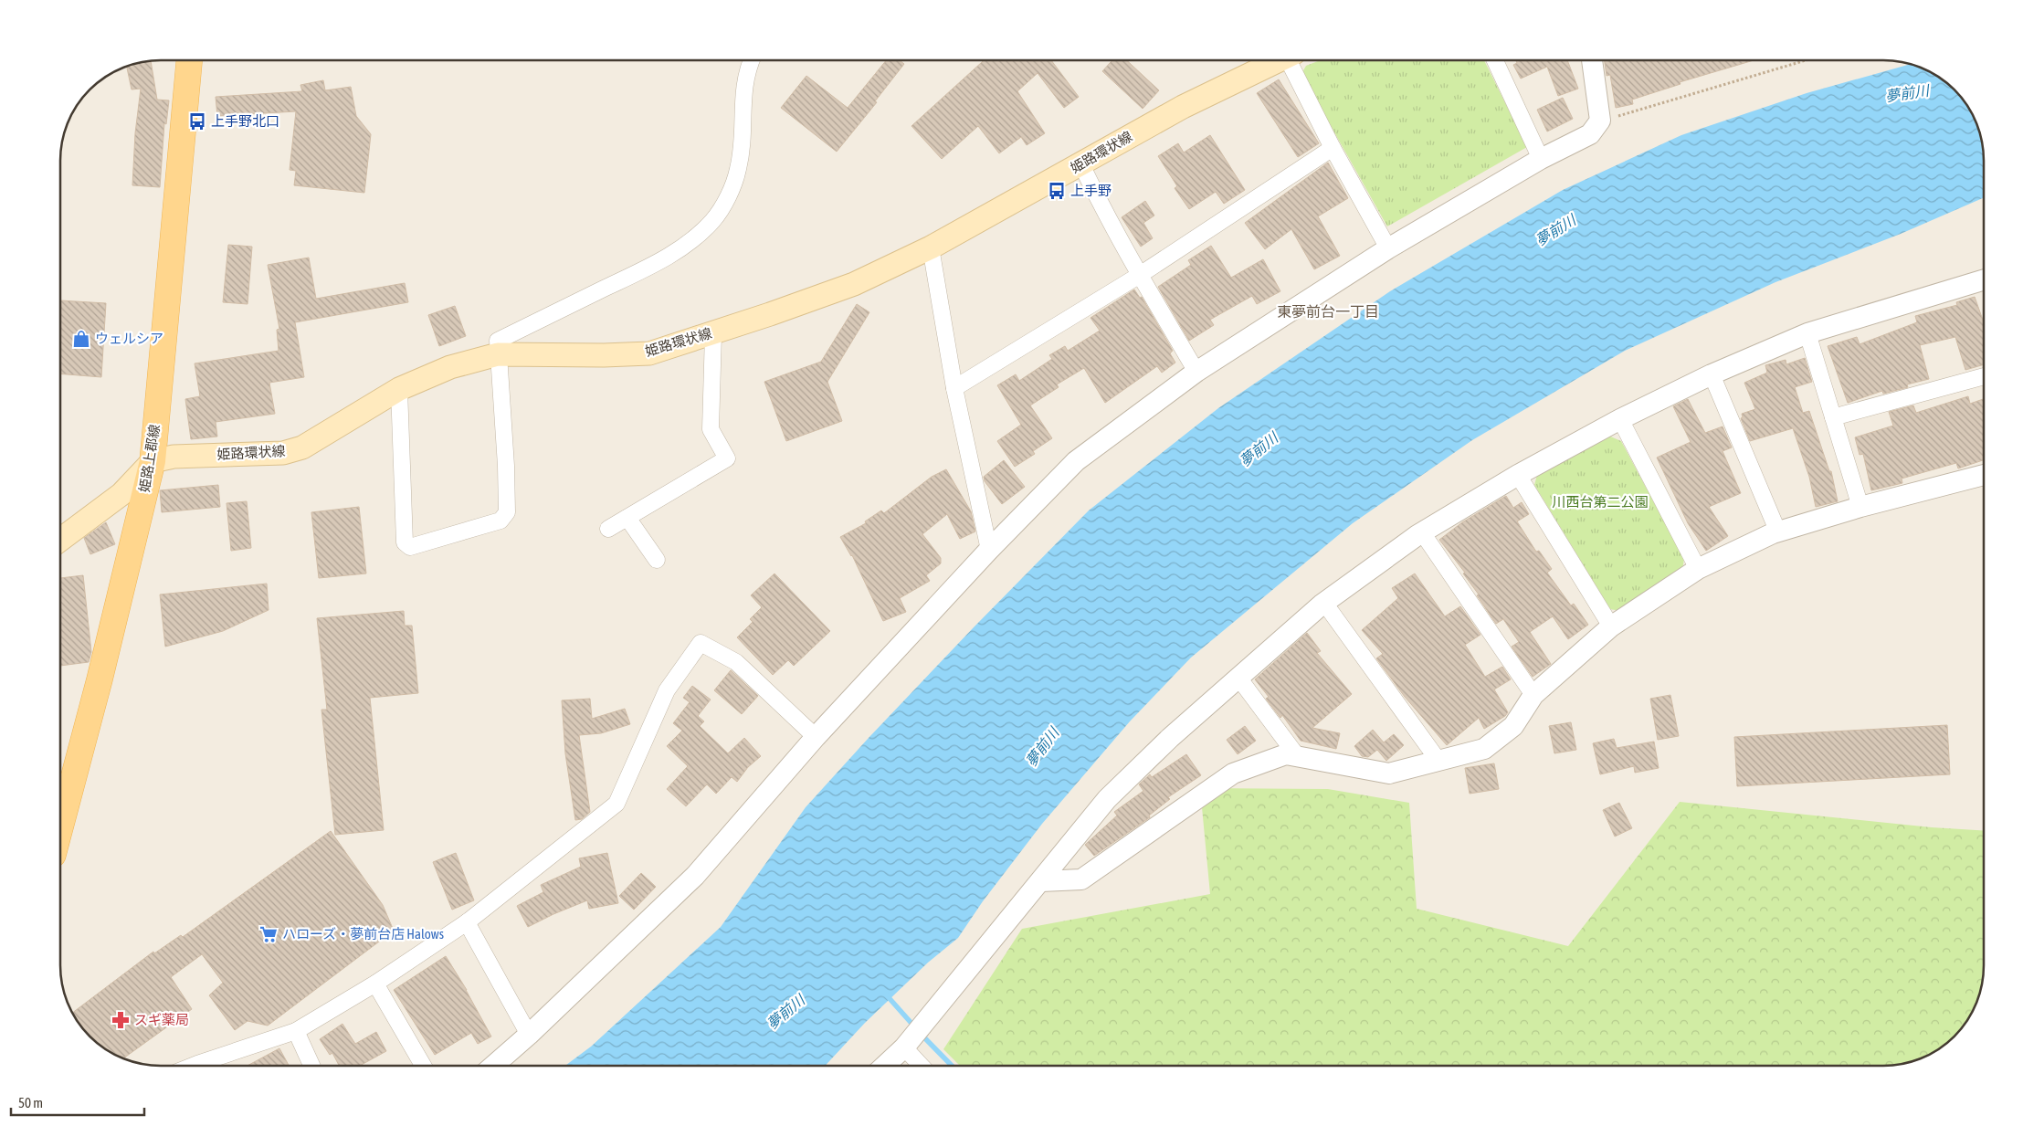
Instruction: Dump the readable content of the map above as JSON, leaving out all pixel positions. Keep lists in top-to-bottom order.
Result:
{
  "streets": {
    "main road": ["姫路環状線", "姫路上郡線"]
  },
  "crossings": [
    ["姫路環状線", "姫路上郡線"]
  ],
  "districts": ["東夢前台一丁目"],
  "water": ["夢前川"],
  "parks": ["川西台第二公園"],
  "places": {
    "bus stop": ["上手野北口", "上手野"],
    "shop": ["ウェルシア"],
    "supermarket": ["ハローズ・夢前台店 Halows"],
    "pharmacy": ["スギ薬局"]
  },
  "scale_bar": "50 m"
}
